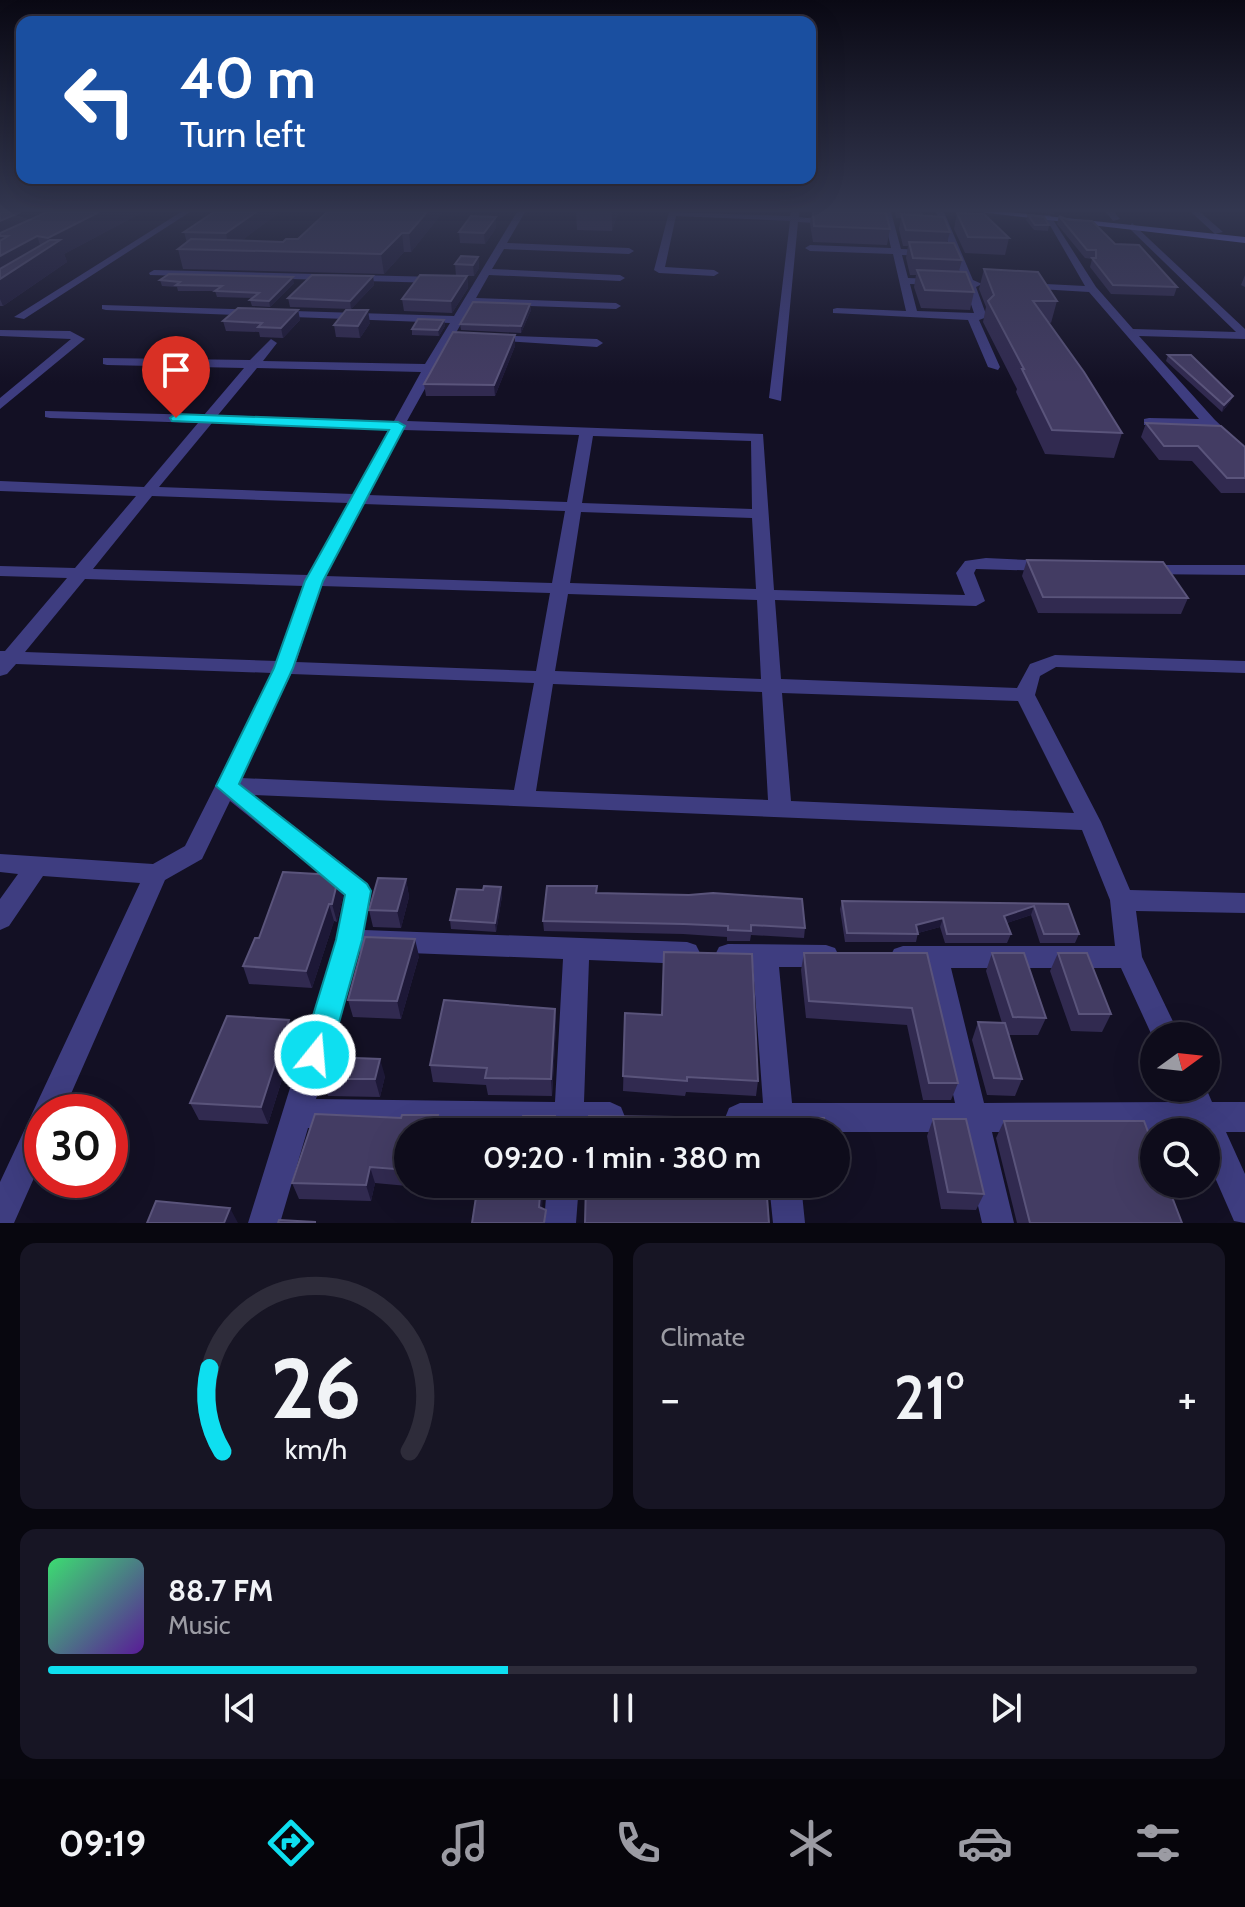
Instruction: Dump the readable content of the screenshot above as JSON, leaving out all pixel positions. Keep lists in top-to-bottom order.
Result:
{
  "north": "right",
  "page": {
    "turn": ["40 m", "Turn left"],
    "limit": "30",
    "trip": "09:20 · 1 min · 380 m",
    "tile": "Climate",
    "heat": ["−", "21°", "+"],
    "song": ["88.7 FM", "Music"],
    "tabs": "09:19",
    "gauge": ["26", "km/h"]
  }
}
